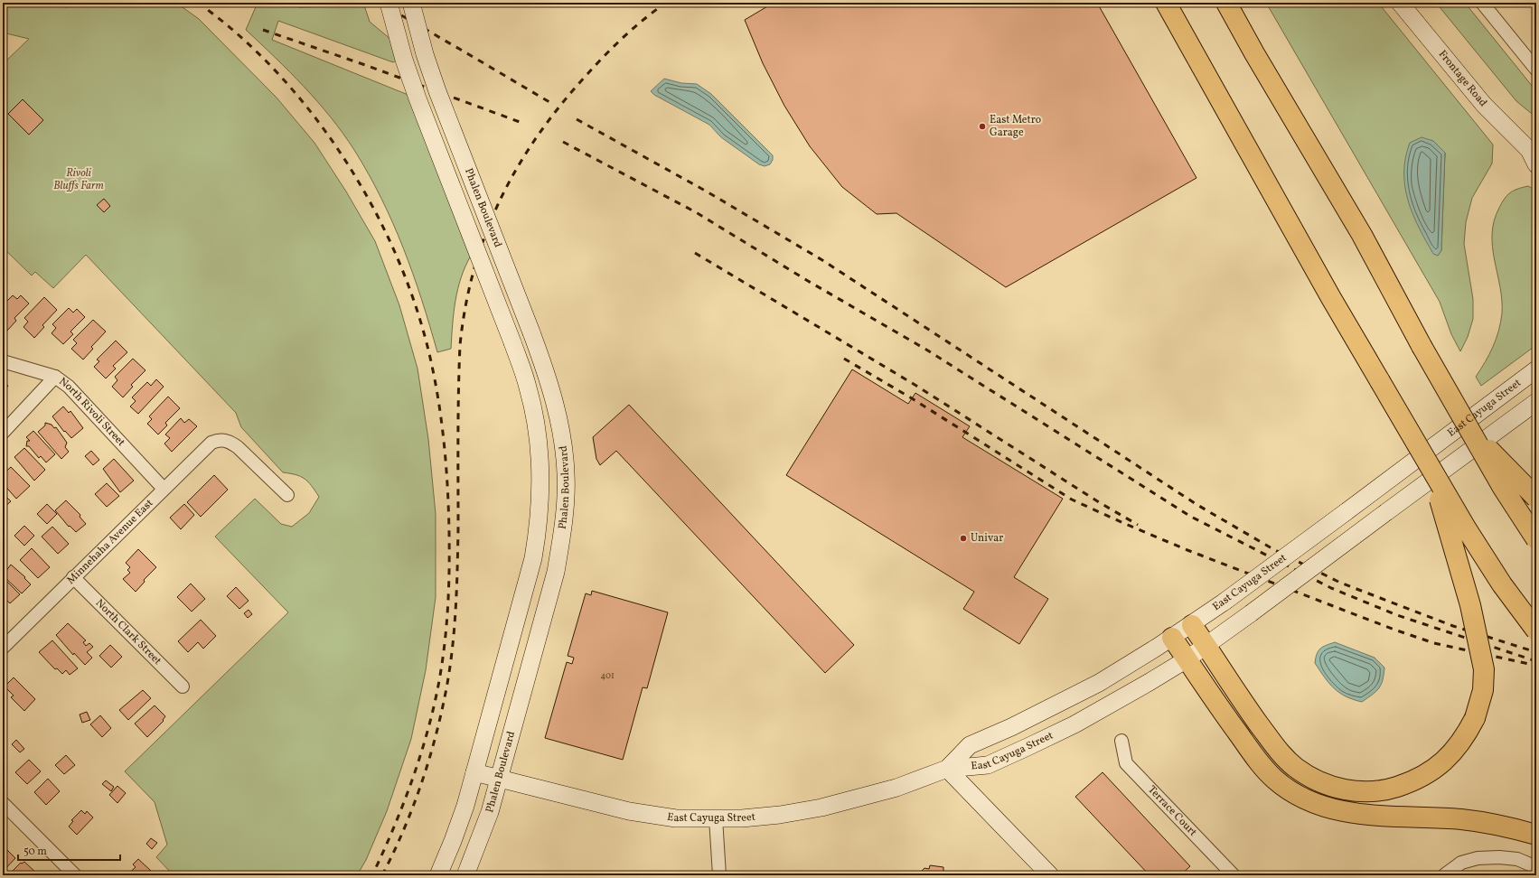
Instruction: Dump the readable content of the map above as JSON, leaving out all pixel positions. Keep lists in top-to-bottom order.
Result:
{
  "streets": {
    "main road": ["Frontage Road", "Phalen Boulevard", "East Cayuga Street"],
    "street": [
      "North Rivoli Street",
      "Minnehaha Avenue East",
      "North Clark Street",
      "Terrace Court"
    ]
  },
  "crossings": [
    ["Phalen Boulevard", "East Cayuga Street"],
    ["North Rivoli Street", "Minnehaha Avenue East"],
    ["Minnehaha Avenue East", "North Clark Street"]
  ],
  "parks": ["Rivoli Bluffs Farm"],
  "places": ["East Metro Garage", "Univar"],
  "house_numbers": ["401"],
  "scale_bar": "50 m"
}
